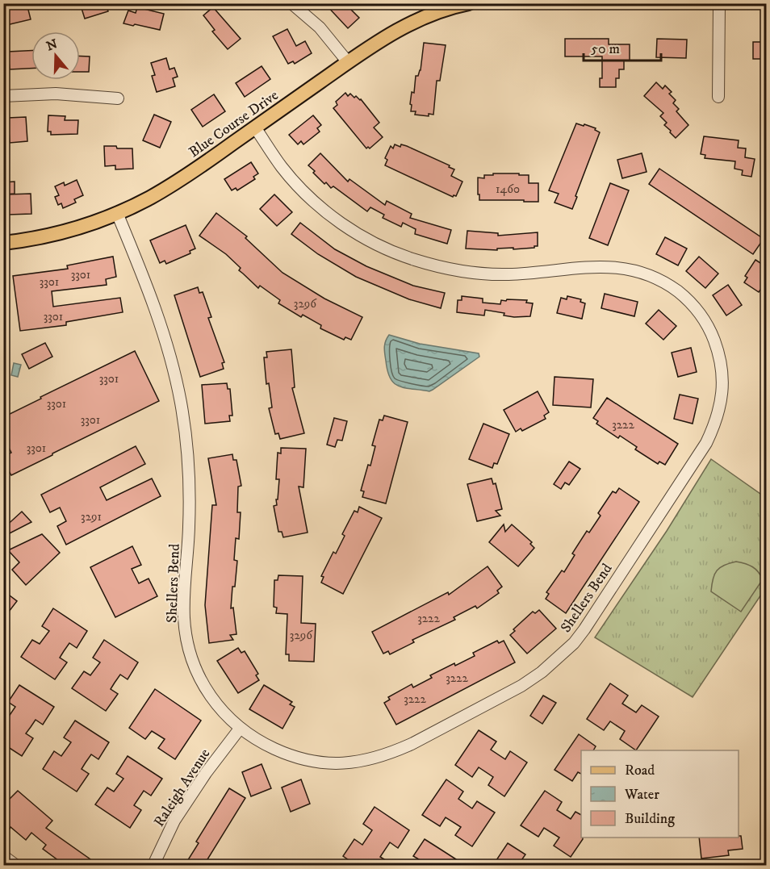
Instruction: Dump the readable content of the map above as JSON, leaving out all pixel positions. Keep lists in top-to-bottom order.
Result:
{
  "streets": {
    "main road": ["Blue Course Drive"],
    "street": ["Shellers Bend", "Raleigh Avenue"]
  },
  "crossings": [
    ["Blue Course Drive", "Shellers Bend"],
    ["Shellers Bend", "Raleigh Avenue"]
  ],
  "house_numbers": [
    "1460",
    "3301",
    "3301",
    "3296",
    "3301",
    "3301",
    "3301",
    "3301",
    "3222",
    "3301",
    "3291",
    "3222",
    "3296",
    "3222",
    "3222"
  ],
  "legend": ["Road", "Water", "Building"],
  "scale_bar": "50 m",
  "north": "top"
}
